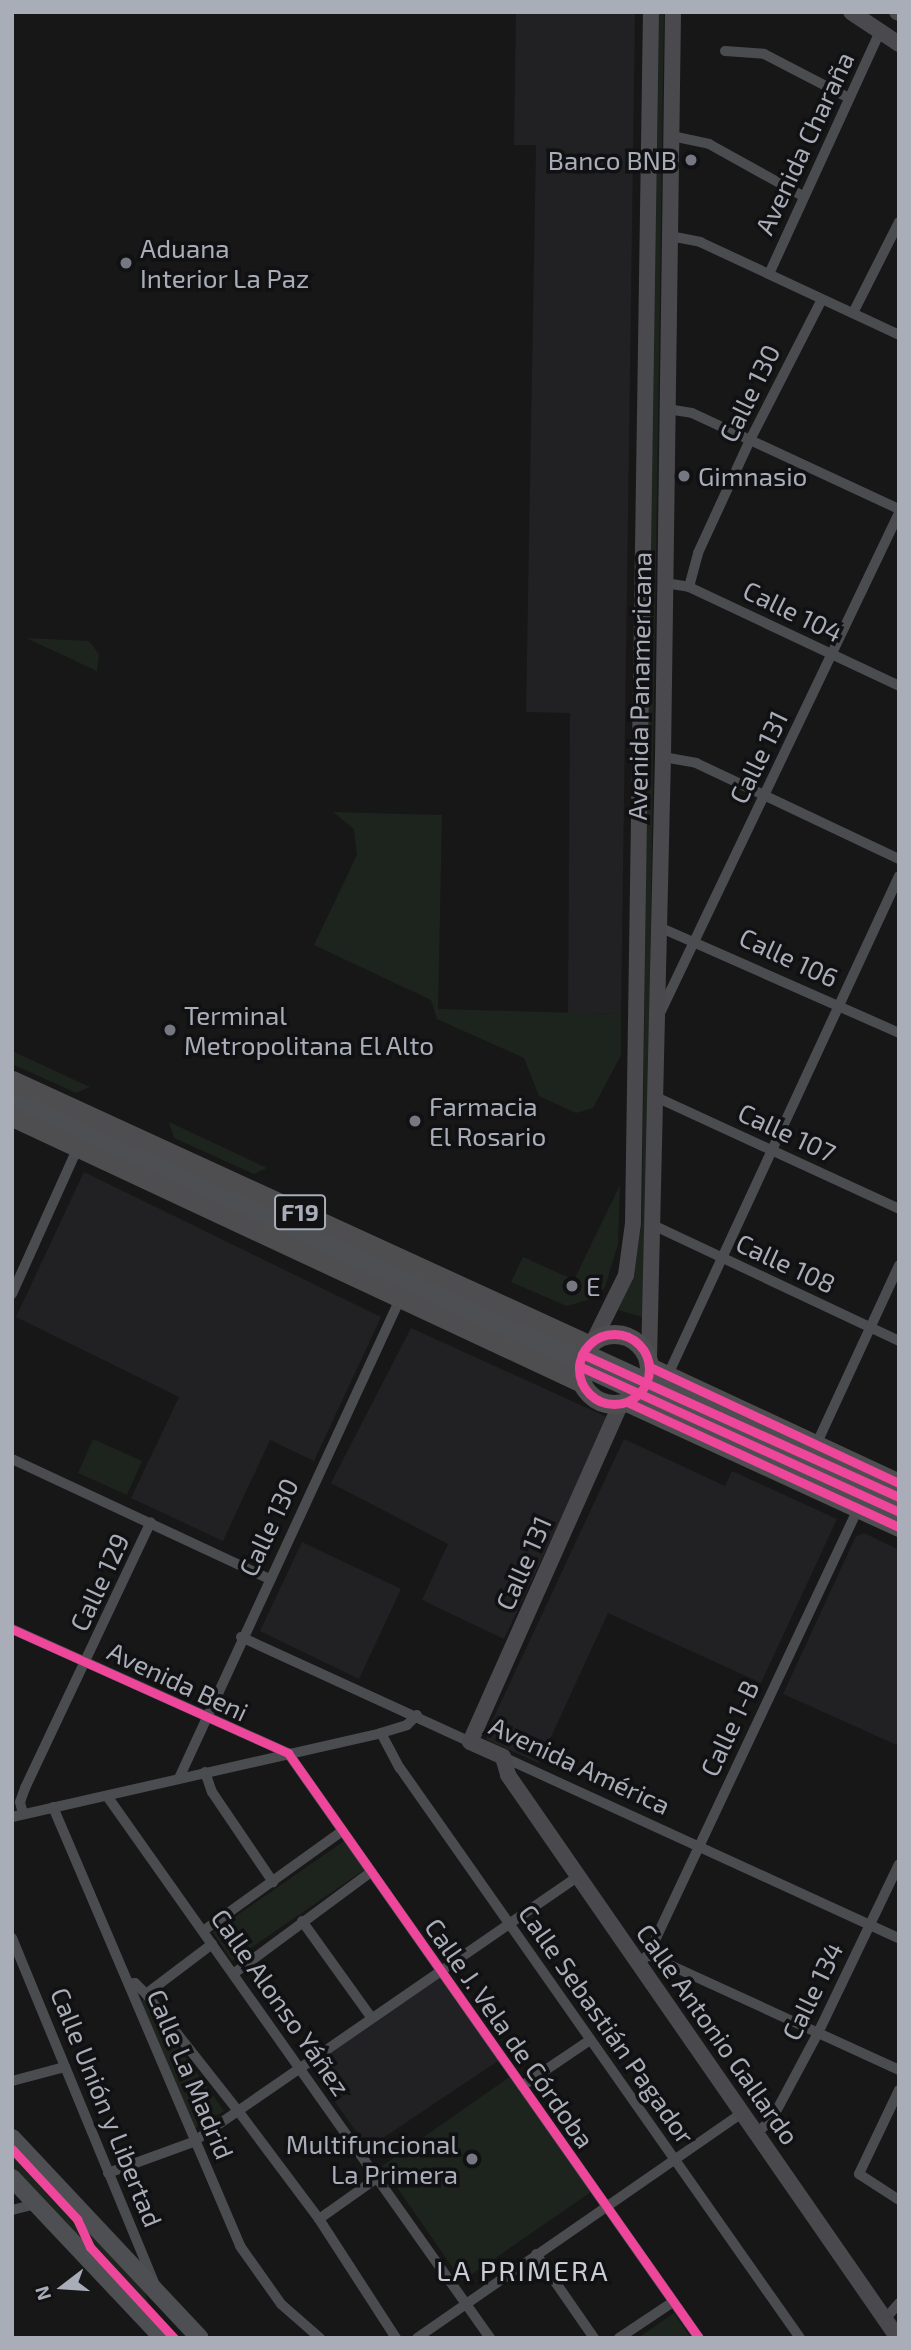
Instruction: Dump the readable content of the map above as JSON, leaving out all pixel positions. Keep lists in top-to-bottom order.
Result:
{
  "streets": {
    "highway": ["F19"],
    "main road": [
      "Avenida Panamericana",
      "Calle 131",
      "Avenida América",
      "Calle Antonio Gallardo"
    ],
    "street": [
      "Avenida Charaña",
      "Calle 130",
      "Calle 104",
      "Calle 106",
      "Calle 107",
      "Calle 108",
      "Calle 129",
      "Avenida Beni",
      "Calle 1-B",
      "Calle 134",
      "Calle Alonso Yáñez",
      "Calle Sebastián Pagador",
      "Calle J. Vela de Córdoba",
      "Calle La Madrid",
      "Calle Unión y Libertad"
    ]
  },
  "crossings": [
    ["Calle 130", "Calle 104"],
    ["Calle 130", "F19"],
    ["Calle 130", "Avenida Beni"],
    ["Calle 130", "Avenida América"],
    ["Calle 104", "Avenida Panamericana"],
    ["Calle 104", "Calle 131"],
    ["Avenida Panamericana", "Calle 131"],
    ["Avenida Panamericana", "Calle 106"],
    ["Avenida Panamericana", "Calle 107"],
    ["Avenida Panamericana", "F19"],
    ["Avenida Panamericana", "Calle 108"],
    ["Calle 131", "Calle 106"],
    ["Calle 131", "F19"],
    ["Calle 131", "Avenida América"],
    ["F19", "Calle 1-B"],
    ["Calle 129", "Avenida Beni"],
    ["Avenida Beni", "Calle J. Vela de Córdoba"],
    ["Calle 1-B", "Avenida América"],
    ["Calle 1-B", "Calle Antonio Gallardo"],
    ["Avenida América", "Calle 134"],
    ["Avenida América", "Calle Antonio Gallardo"],
    ["Calle 134", "Calle Antonio Gallardo"]
  ],
  "districts": ["LA PRIMERA"],
  "places": [
    "Banco BNB",
    "Aduana Interior La Paz",
    "Gimnasio",
    "Terminal Metropolitana El Alto",
    "Farmacia El Rosario",
    "E",
    "Multifuncional La Primera"
  ],
  "north": "left"
}
